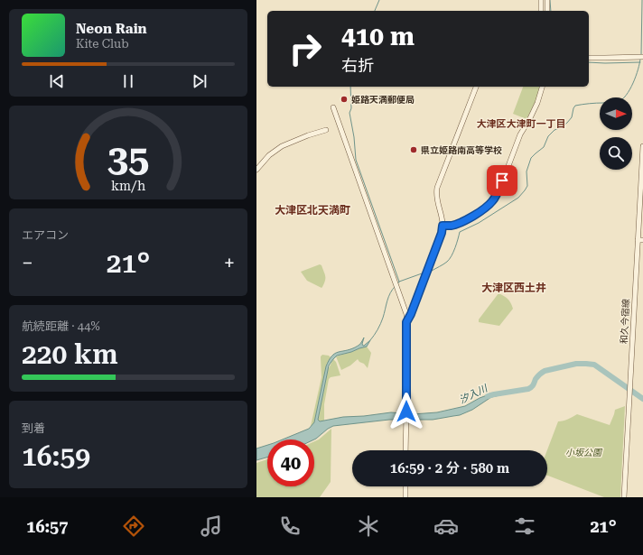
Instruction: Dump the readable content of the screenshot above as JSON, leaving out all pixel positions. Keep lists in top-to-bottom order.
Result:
{
  "streets": {
    "street": ["和久今宿線"]
  },
  "districts": ["大津区大津町一丁目", "大津区北天満町", "大津区西土井"],
  "water": ["汐入川"],
  "parks": ["小坂公園"],
  "places": ["姫路天満郵便局", "県立姫路南高等学校"],
  "north": "right",
  "page": {
    "turn": ["410 m", "右折"],
    "song": ["Neon Rain", "Kite Club"],
    "tile": [
      "エアコン",
      ["航続距離 · 44%", "220 km"],
      ["到着", "16:59"]
    ],
    "heat": ["−", "21°", "+"],
    "limit": "40",
    "trip": "16:59 · 2 分 · 580 m",
    "tabs": ["16:57", "21°"],
    "gauge": ["35", "km/h"]
  }
}
